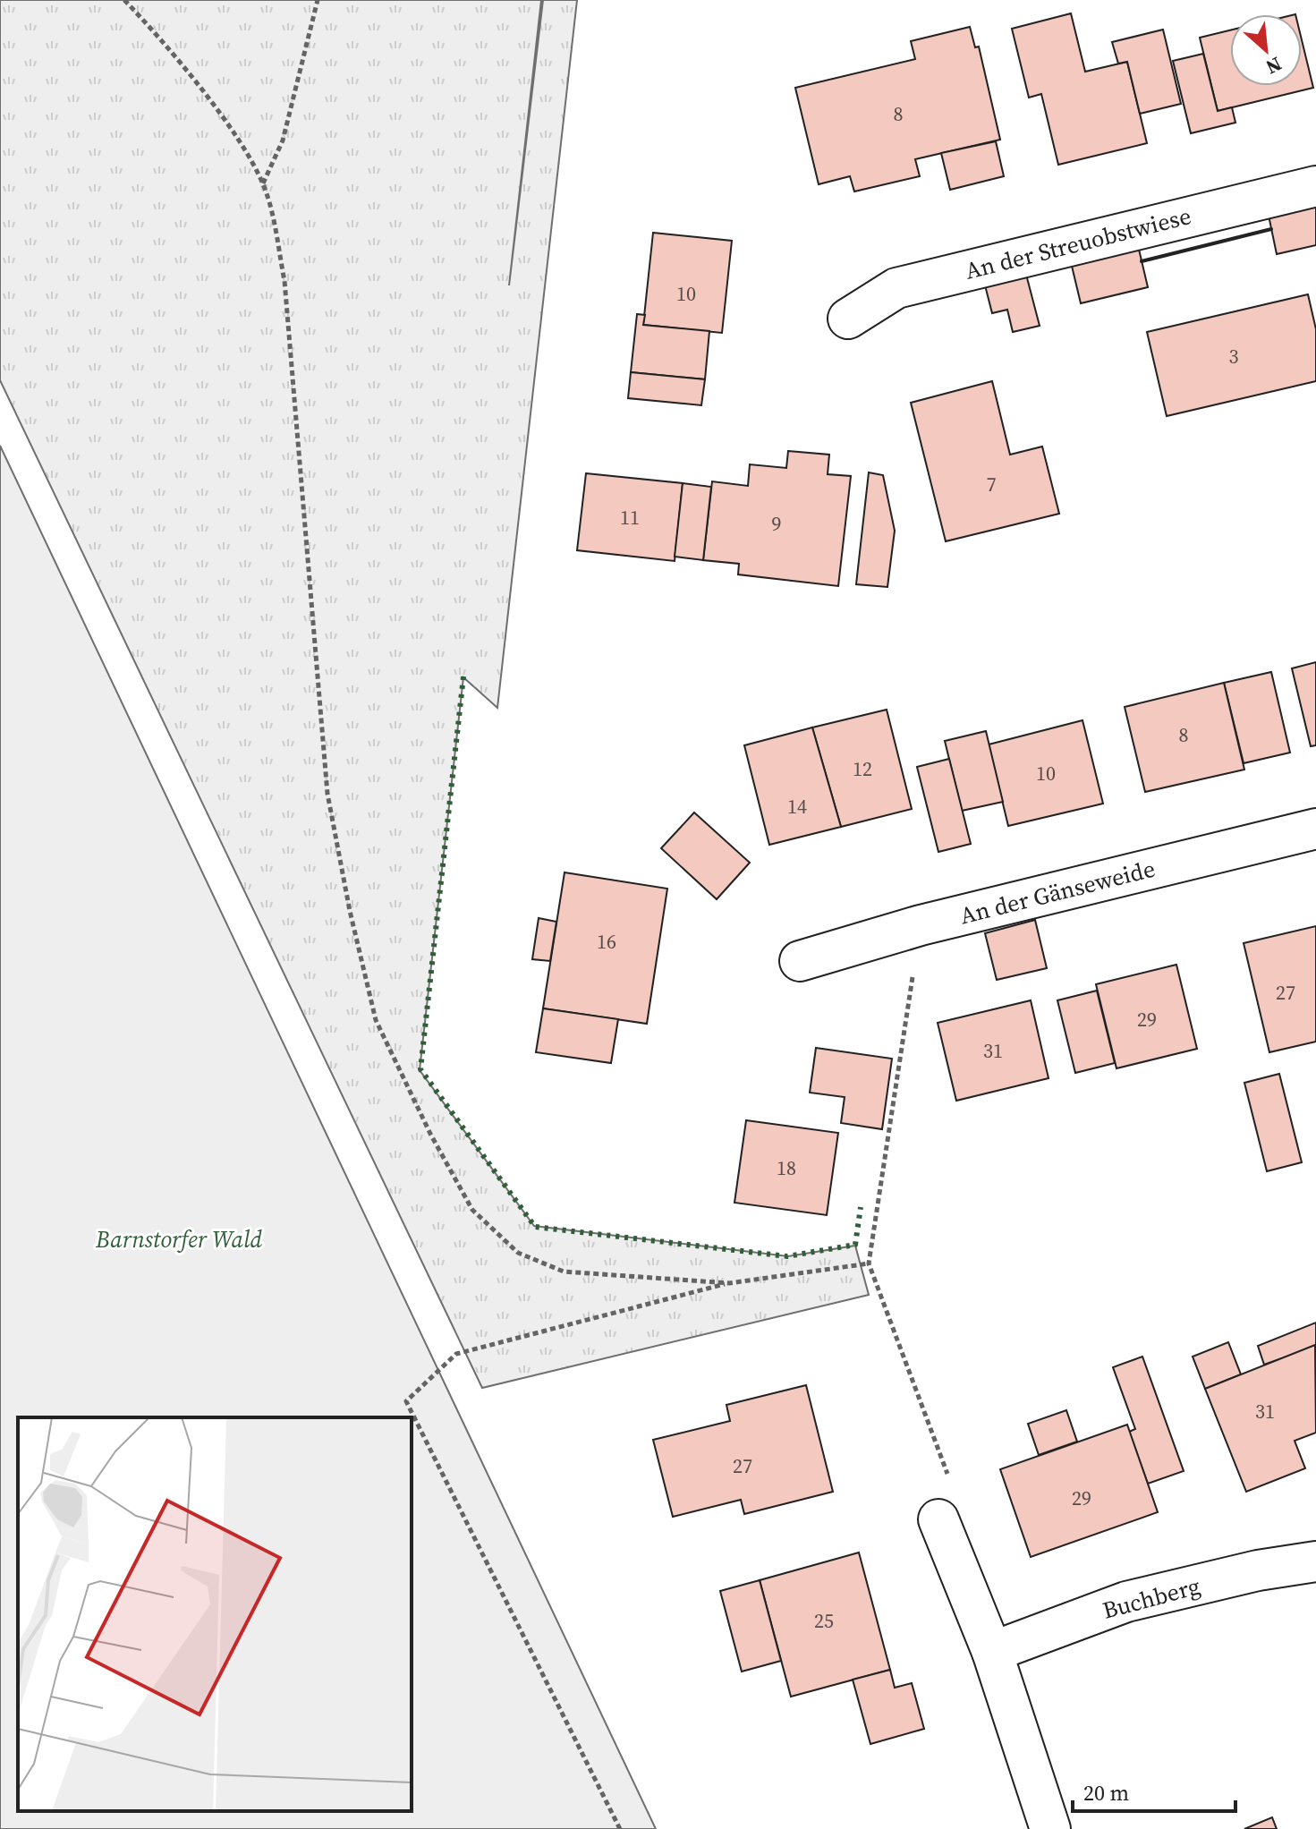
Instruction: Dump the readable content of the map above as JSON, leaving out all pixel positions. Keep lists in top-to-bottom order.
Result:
{
  "streets": {
    "street": ["An der Streuobstwiese", "An der Gänseweide", "Buchberg"]
  },
  "parks": ["Barnstorfer Wald"],
  "house_numbers": [
    "8",
    "10",
    "3",
    "7",
    "11",
    "9",
    "8",
    "12",
    "10",
    "14",
    "16",
    "27",
    "29",
    "31",
    "18",
    "31",
    "27",
    "29",
    "25"
  ],
  "scale_bar": "20 m",
  "north": "bottom right"
}
